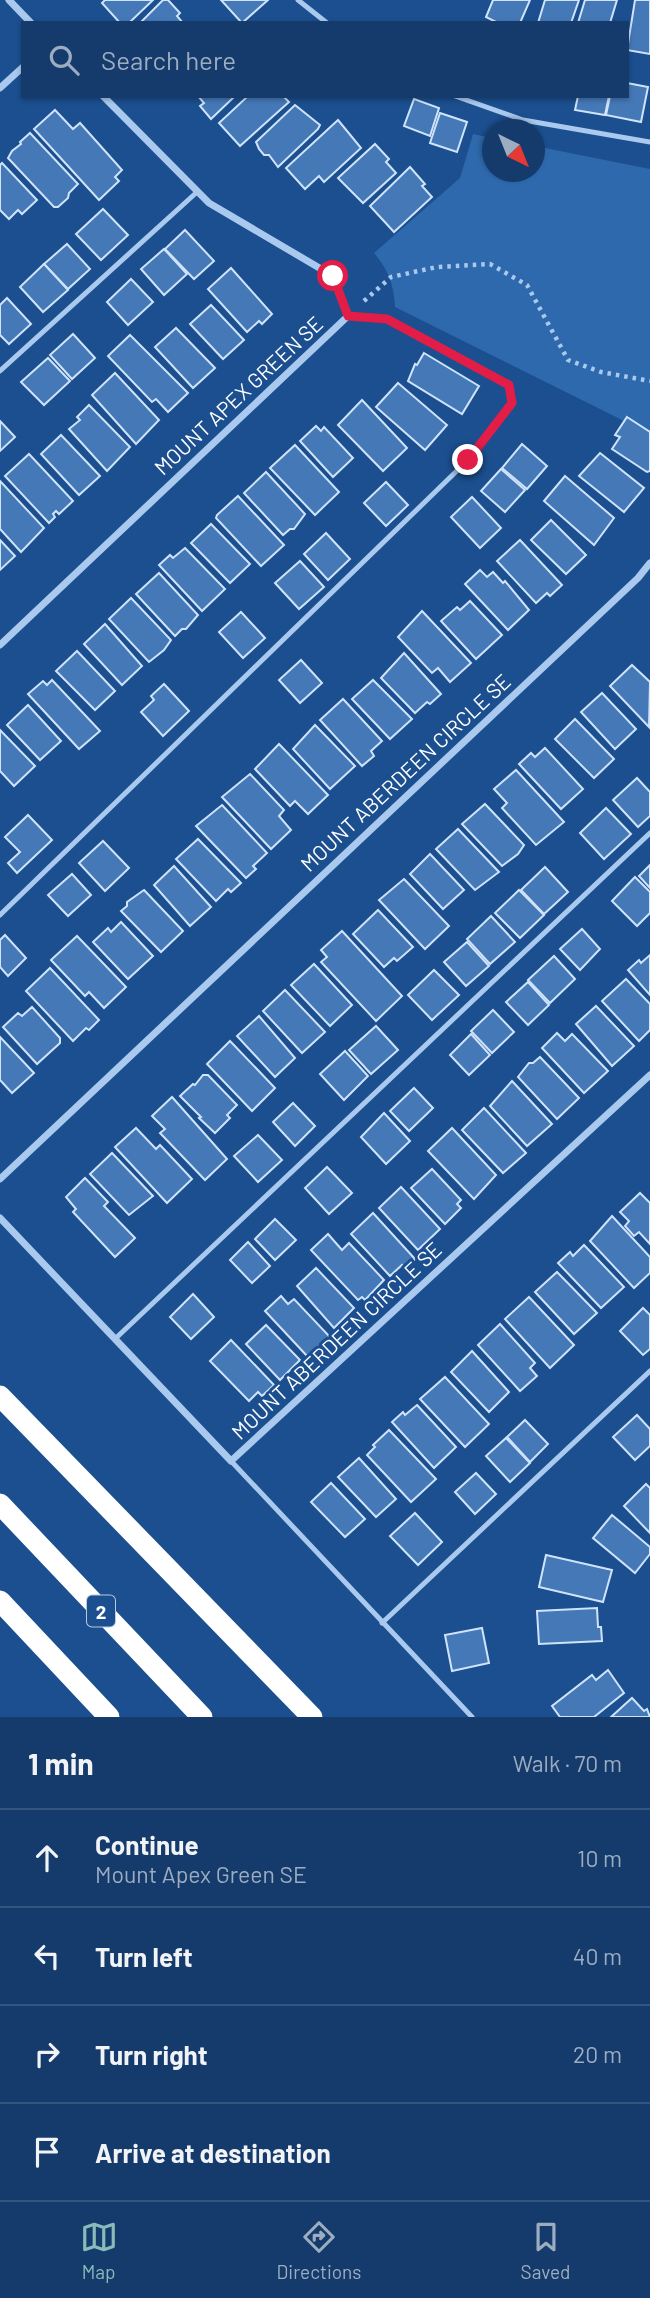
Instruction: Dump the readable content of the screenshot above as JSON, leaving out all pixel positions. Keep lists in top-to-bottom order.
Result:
{
  "streets": {
    "highway": ["2"],
    "street": ["MOUNT APEX GREEN SE", "MOUNT ABERDEEN CIRCLE SE"]
  },
  "north": "bottom right",
  "page": {
    "search": "Search here",
    "heading": ["1 min", "Walk · 70 m"],
    "list": [
      ["Continue", "Mount Apex Green SE", "10 m"],
      ["Turn left", "40 m"],
      ["Turn right", "20 m"],
      "Arrive at destination"
    ],
    "nav": ["Map", "Directions", "Saved"]
  }
}
